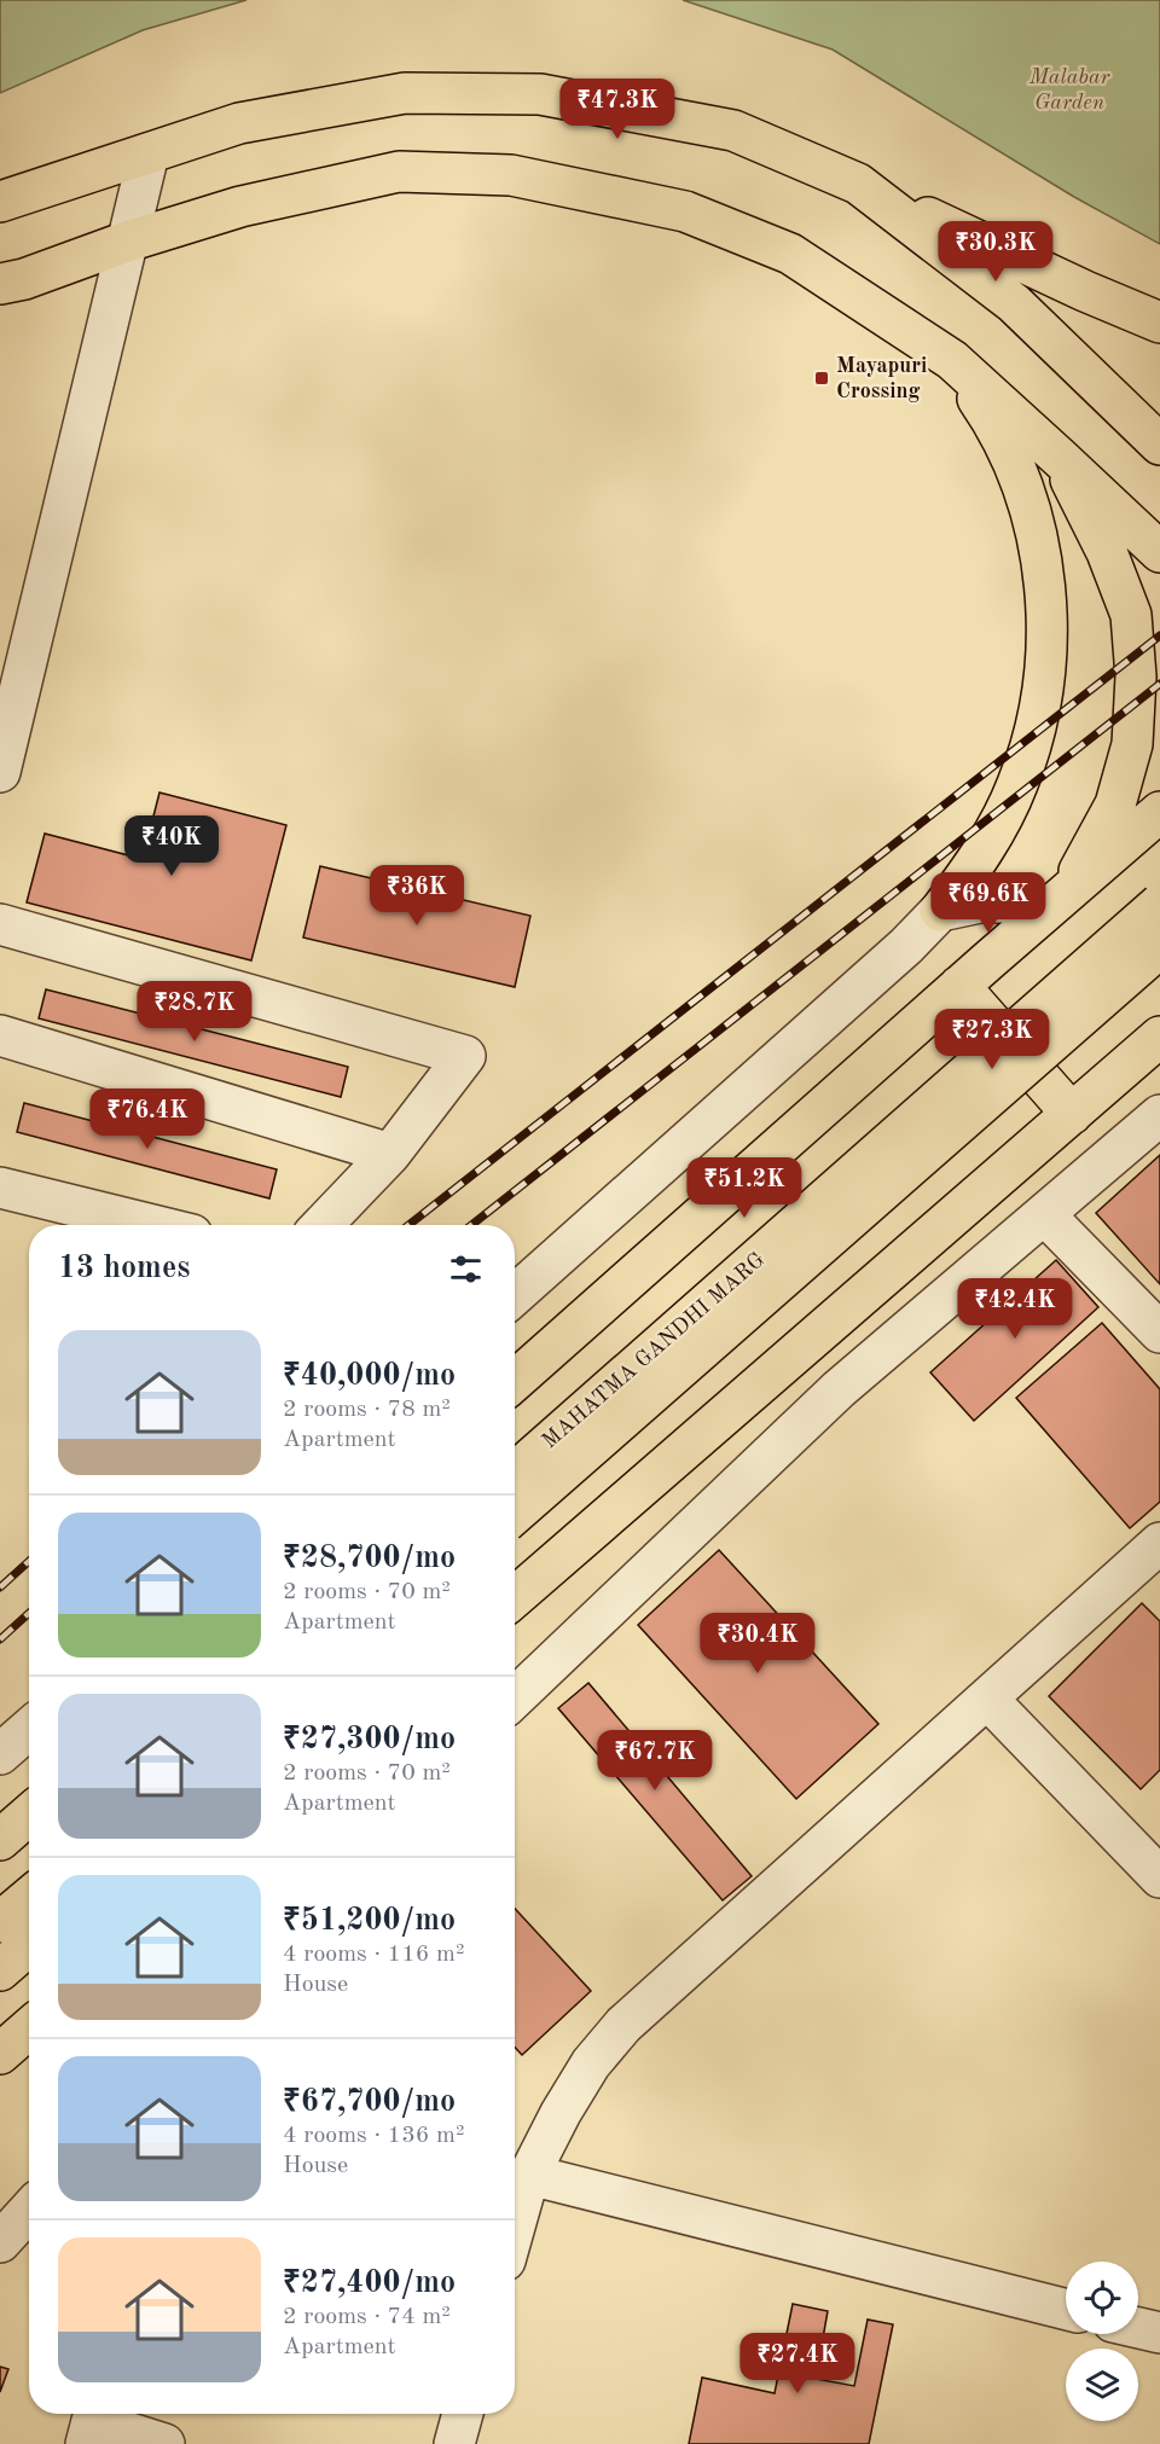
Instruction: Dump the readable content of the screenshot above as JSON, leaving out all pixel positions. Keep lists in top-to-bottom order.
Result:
{
  "streets": {
    "main road": ["MAHATMA GANDHI MARG"]
  },
  "parks": ["Malabar Garden"],
  "places": {
    "transit": ["Mayapuri Crossing"]
  },
  "page": {
    "price": [
      "₹47.3K",
      "₹30.3K",
      "₹40K",
      "₹36K",
      "₹69.6K",
      "₹28.7K",
      "₹27.3K",
      "₹76.4K",
      "₹51.2K",
      "₹42.4K",
      "₹30.4K",
      "₹67.7K",
      "₹27.4K"
    ],
    "heading": "13 homes",
    "list": [
      {
        "name": "₹40,000/mo",
        "note": "2 rooms · 78 m² · Apartment"
      },
      {
        "name": "₹28,700/mo",
        "note": "2 rooms · 70 m² · Apartment"
      },
      {
        "name": "₹27,300/mo",
        "note": "2 rooms · 70 m² · Apartment"
      },
      {
        "name": "₹51,200/mo",
        "note": "4 rooms · 116 m² · House"
      },
      {
        "name": "₹67,700/mo",
        "note": "4 rooms · 136 m² · House"
      },
      {
        "name": "₹27,400/mo",
        "note": "2 rooms · 74 m² · Apartment"
      }
    ]
  }
}
